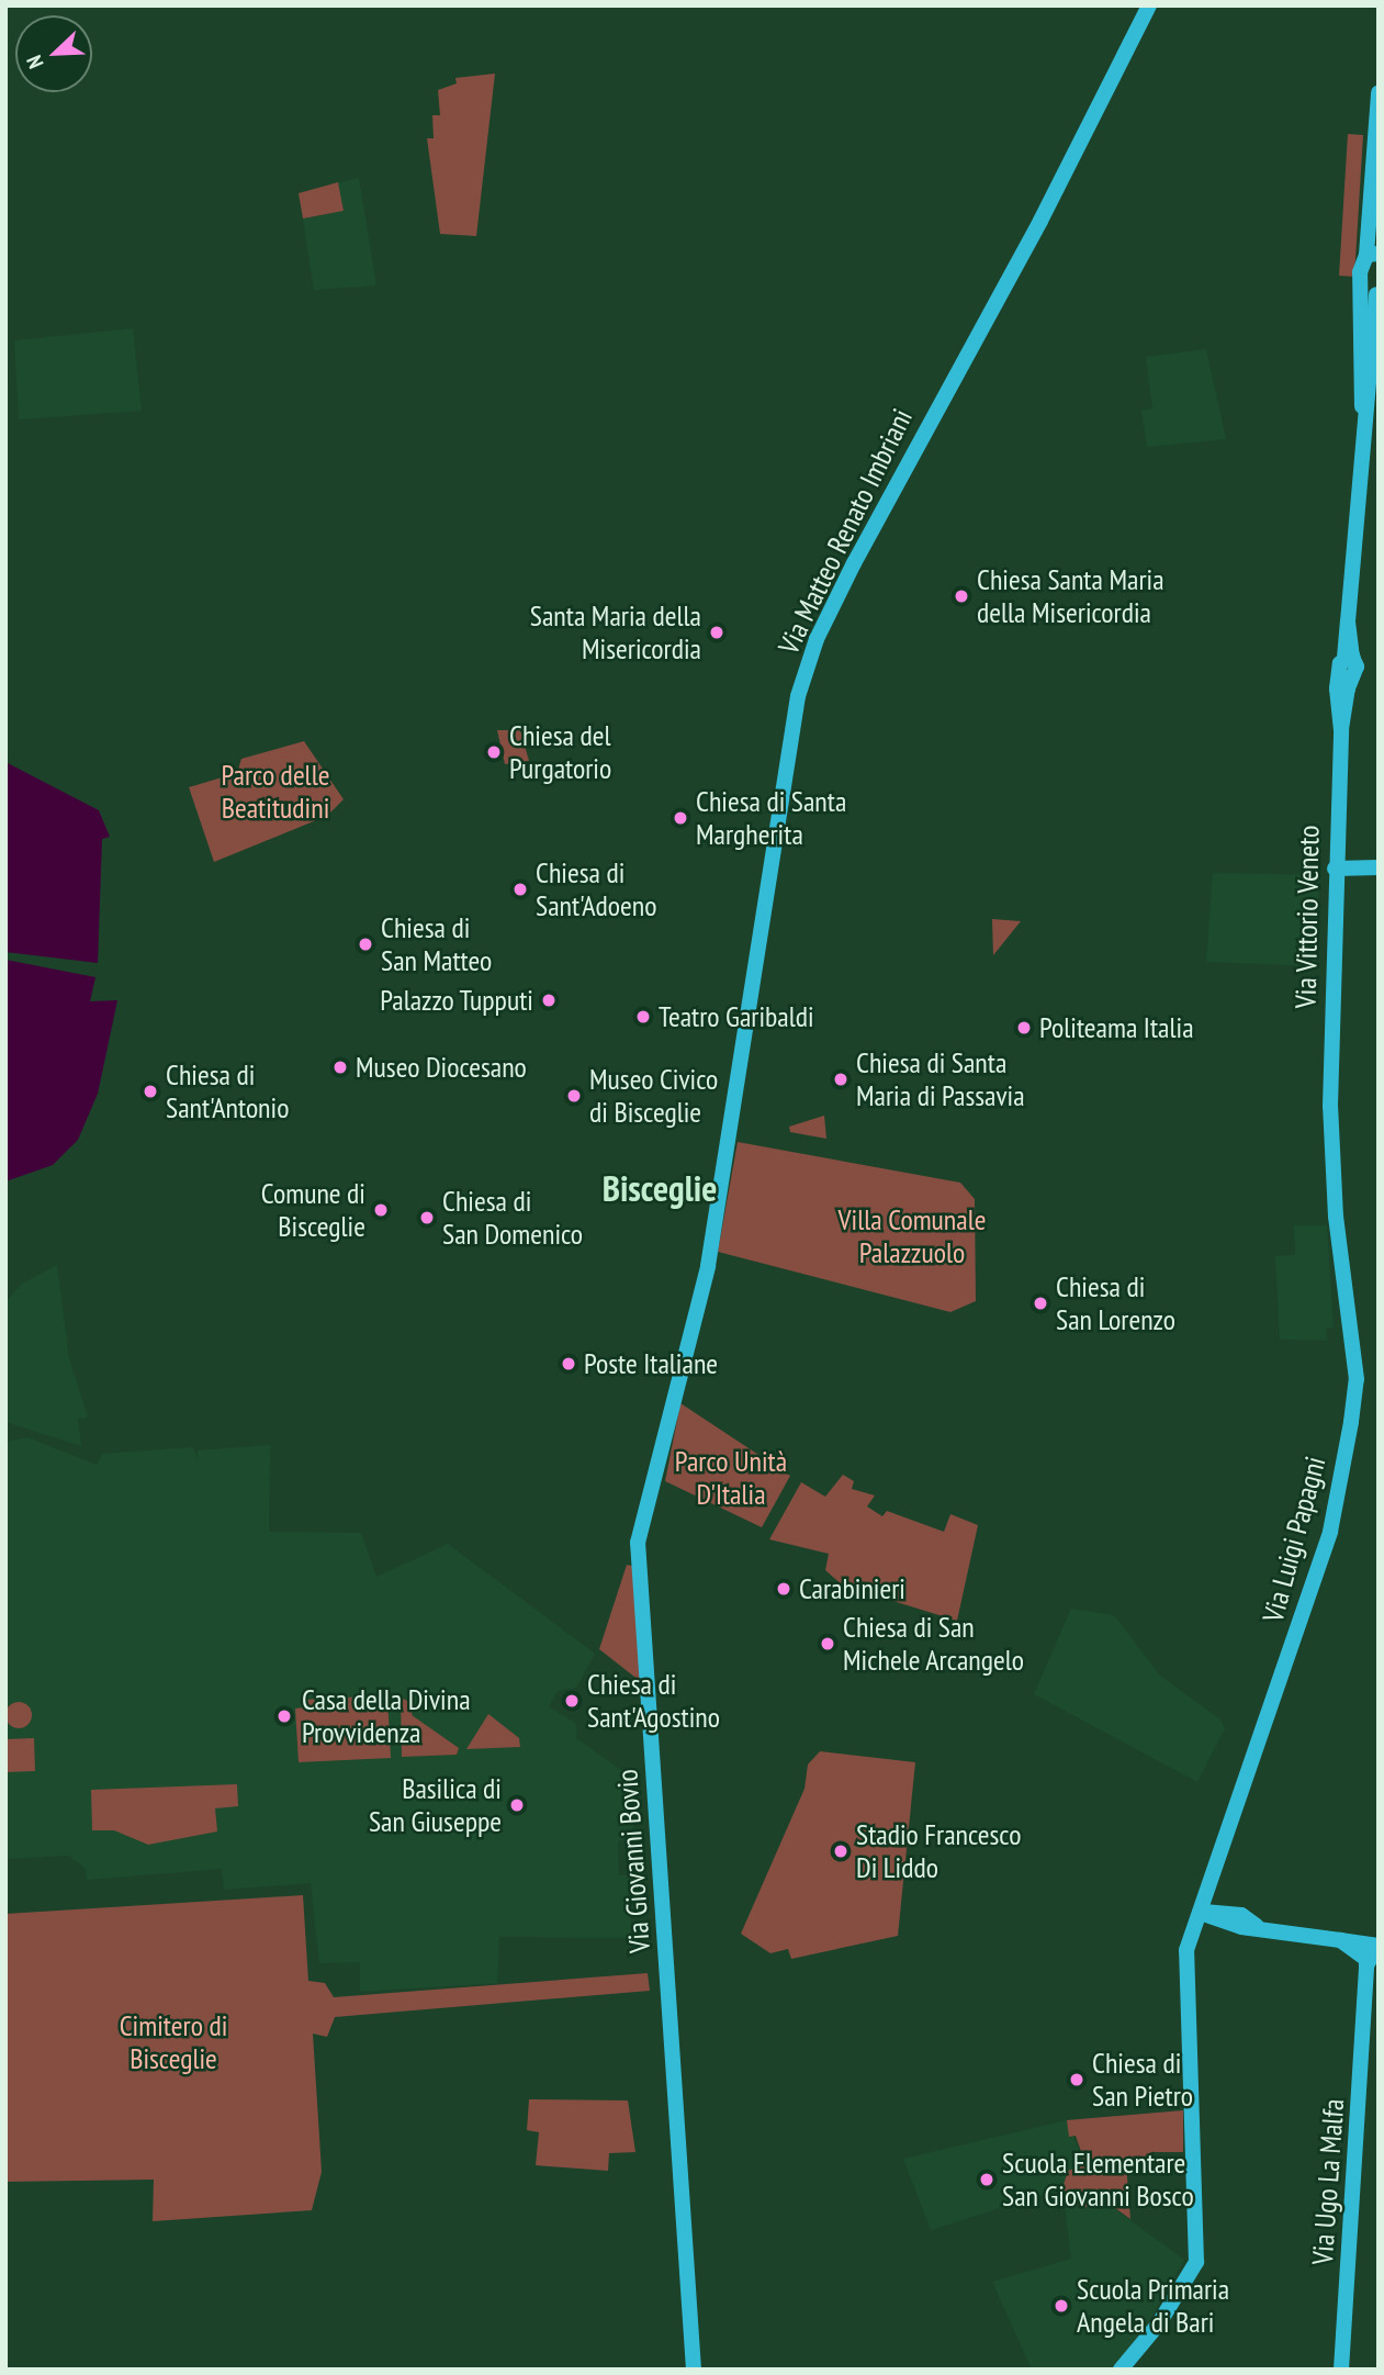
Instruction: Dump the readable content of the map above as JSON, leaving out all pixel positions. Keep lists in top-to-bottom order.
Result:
{
  "streets": {
    "street": [
      "Via Matteo Renato Imbriani",
      "Via Vittorio Veneto",
      "Via Luigi Papagni",
      "Via Giovanni Bovio",
      "Via Ugo La Malfa"
    ]
  },
  "crossings": [
    ["Via Matteo Renato Imbriani", "Via Giovanni Bovio"],
    ["Via Vittorio Veneto", "Via Luigi Papagni"]
  ],
  "districts": ["Bisceglie"],
  "parks": [
    "Parco delle Beatitudini",
    "Villa Comunale Palazzuolo",
    "Parco Unità D'Italia",
    "Cimitero di Bisceglie"
  ],
  "places": [
    "Chiesa Santa Maria della Misericordia",
    "Santa Maria della Misericordia",
    "Chiesa del Purgatorio",
    "Chiesa di Santa Margherita",
    "Chiesa di Sant'Adoeno",
    "Chiesa di San Matteo",
    "Palazzo Tupputi",
    "Teatro Garibaldi",
    "Politeama Italia",
    "Museo Diocesano",
    "Chiesa di Santa Maria di Passavia",
    "Chiesa di Sant'Antonio",
    "Museo Civico di Bisceglie",
    "Comune di Bisceglie",
    "Chiesa di San Domenico",
    "Chiesa di San Lorenzo",
    "Poste Italiane",
    "Carabinieri",
    "Chiesa di San Michele Arcangelo",
    "Chiesa di Sant'Agostino",
    "Casa della Divina Provvidenza",
    "Basilica di San Giuseppe",
    "Stadio Francesco Di Liddo",
    "Chiesa di San Pietro",
    "Scuola Elementare San Giovanni Bosco",
    "Scuola Primaria Angela di Bari"
  ],
  "north": "bottom left"
}
